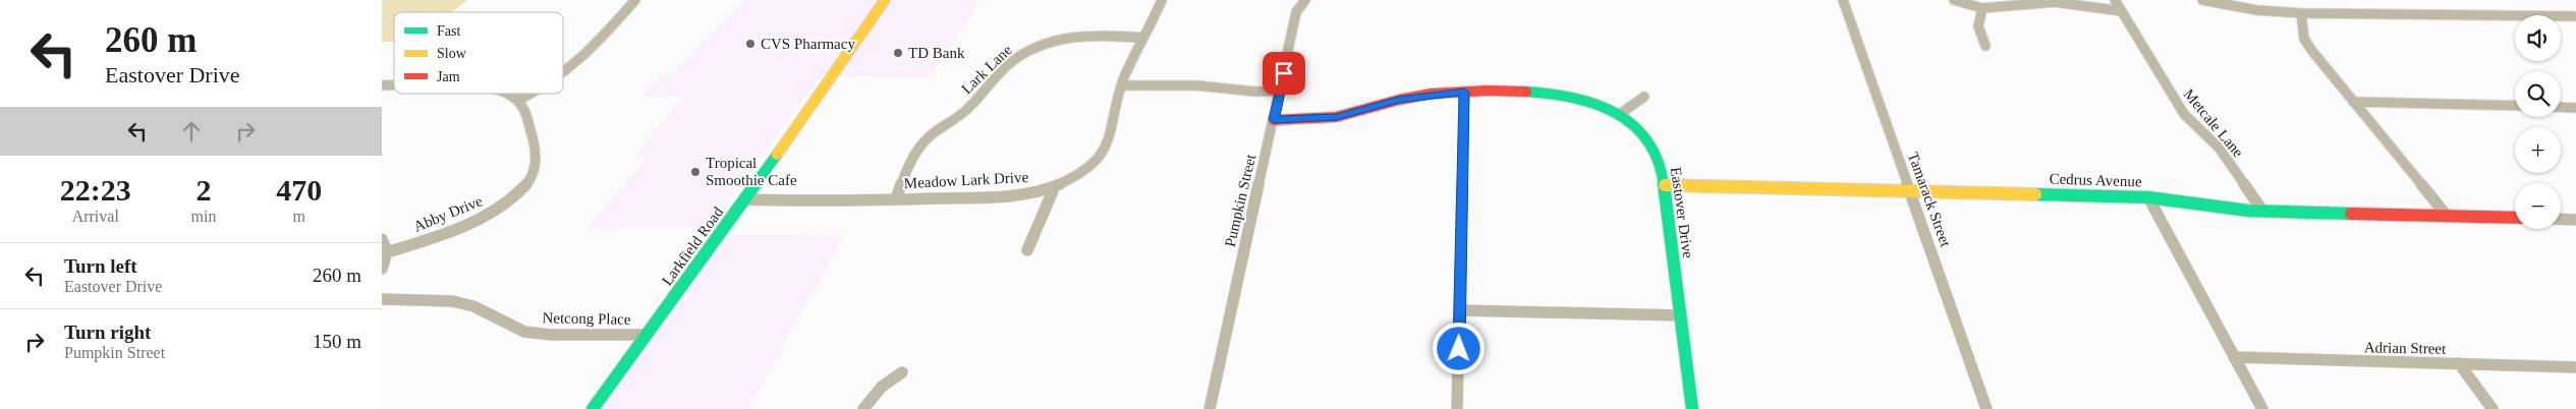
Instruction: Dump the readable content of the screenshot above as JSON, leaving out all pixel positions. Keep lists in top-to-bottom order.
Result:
{
  "streets": {
    "street": [
      "Lark Lane",
      "Metcale Lane",
      "Meadow Lark Drive",
      "Cedrus Avenue",
      "Tamarack Street",
      "Pumpkin Street",
      "Eastover Drive",
      "Abby Drive",
      "Larkfield Road",
      "Netcong Place",
      "Adrian Street"
    ]
  },
  "crossings": [
    ["Lark Lane", "Meadow Lark Drive"],
    ["Metcale Lane", "Cedrus Avenue"],
    ["Meadow Lark Drive", "Larkfield Road"],
    ["Cedrus Avenue", "Tamarack Street"],
    ["Cedrus Avenue", "Eastover Drive"],
    ["Pumpkin Street", "Eastover Drive"],
    ["Larkfield Road", "Netcong Place"]
  ],
  "places": ["CVS Pharmacy", "TD Bank", "Tropical Smoothie Cafe"],
  "legend": ["Fast", "Slow", "Jam"],
  "page": {
    "turn": ["260 m", "Eastover Drive"],
    "map_buttons": ["+", "−"],
    "eta": [
      "22:23",
      "Arrival",
      "2",
      "min",
      "470",
      "m"
    ],
    "list": [
      {
        "name": "Turn left",
        "note": "Eastover Drive",
        "value": "260 m"
      },
      {
        "name": "Turn right",
        "note": "Pumpkin Street",
        "value": "150 m"
      }
    ]
  }
}
